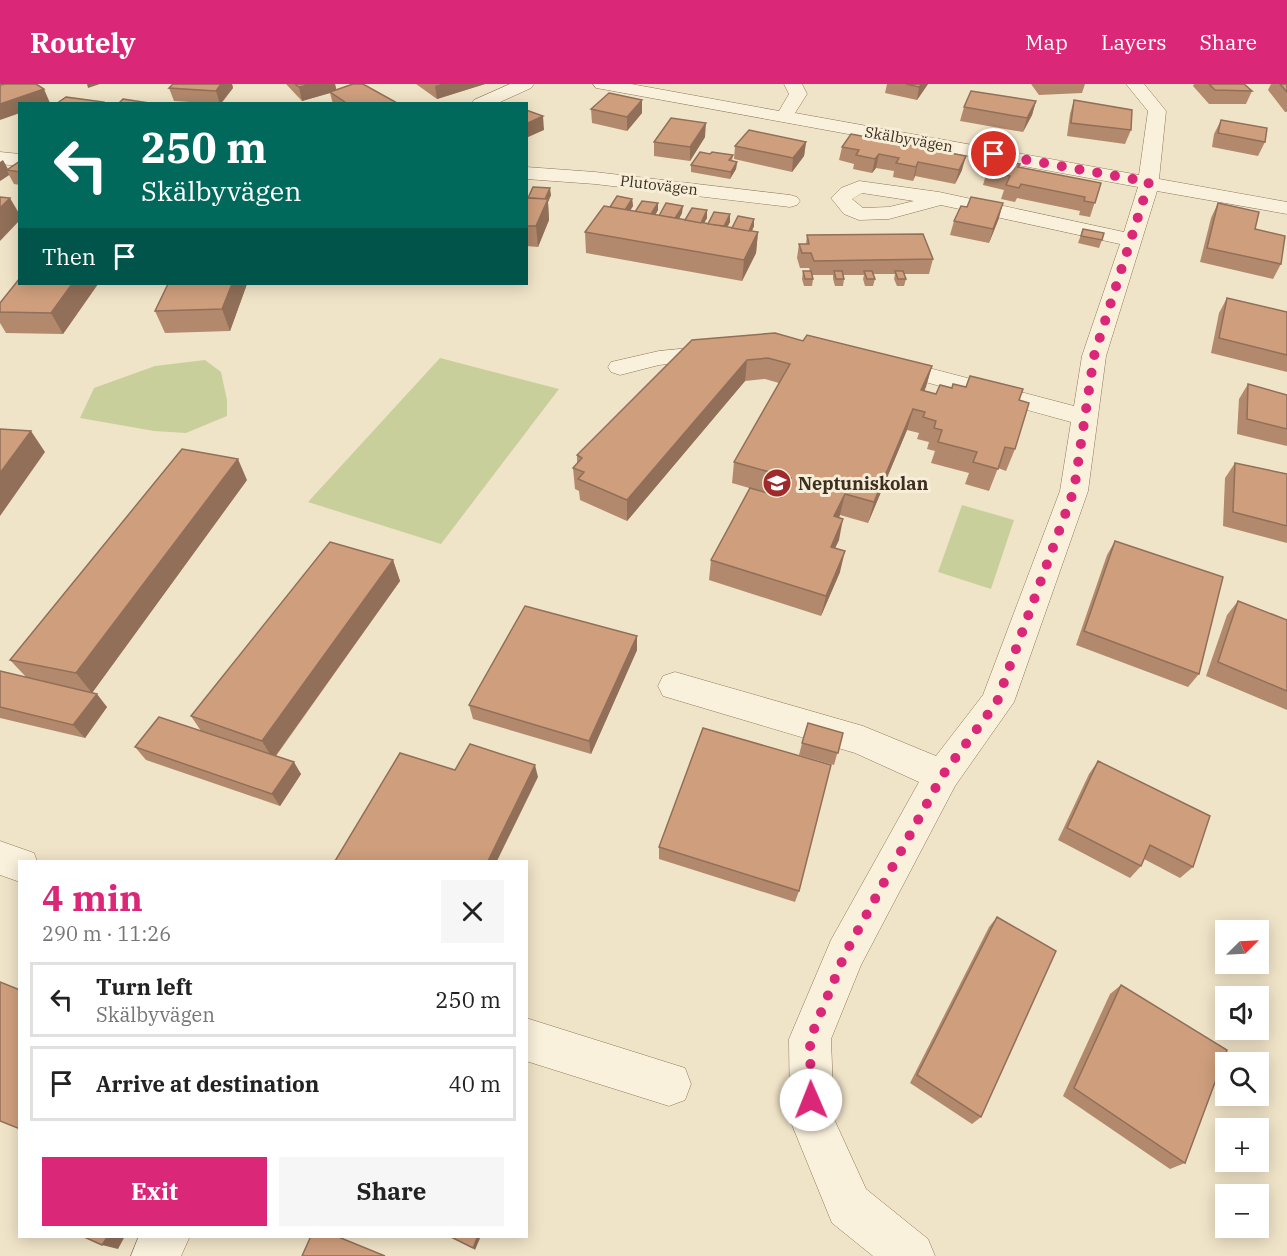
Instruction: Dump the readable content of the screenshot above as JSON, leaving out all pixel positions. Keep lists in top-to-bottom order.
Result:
{
  "streets": {
    "street": ["Skälbyvägen", "Plutovägen"]
  },
  "places": {
    "school or university": ["Neptuniskolan"]
  },
  "north": "top right",
  "page": {
    "header": "Routely",
    "nav": ["Map", "Layers", "Share"],
    "turn": ["250 m", "Skälbyvägen"],
    "then": "Then",
    "heading": ["4 min", "290 m · 11:26"],
    "map_buttons": ["+", "−"],
    "list": [
      {
        "name": "Turn left",
        "note": "Skälbyvägen",
        "value": "250 m"
      },
      {
        "name": "Arrive at destination",
        "value": "40 m"
      }
    ],
    "buttons": ["Exit", "Share"]
  }
}
